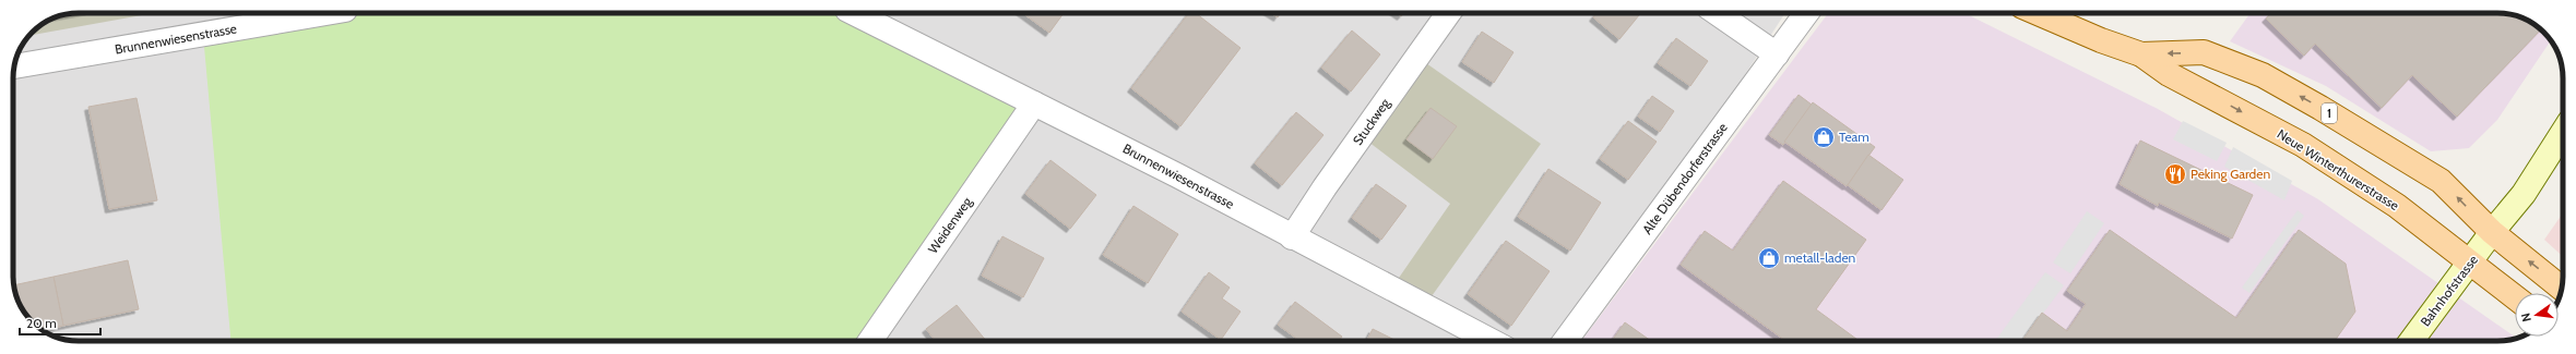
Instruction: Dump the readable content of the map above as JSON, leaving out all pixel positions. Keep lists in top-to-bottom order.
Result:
{
  "streets": {
    "main road": ["1", "Neue Winterthurerstrasse"],
    "street": [
      "Brunnenwiesenstrasse",
      "Stuckweg",
      "Alte Dübendorferstrasse",
      "Weidenweg",
      "Bahnhofstrasse"
    ]
  },
  "crossings": [
    ["Brunnenwiesenstrasse", "Stuckweg"],
    ["Brunnenwiesenstrasse", "Weidenweg"],
    ["Neue Winterthurerstrasse", "Bahnhofstrasse"]
  ],
  "places": {
    "shop": ["Team", "metall-laden"],
    "restaurant": ["Peking Garden"]
  },
  "scale_bar": "20 m",
  "north": "left"
}
